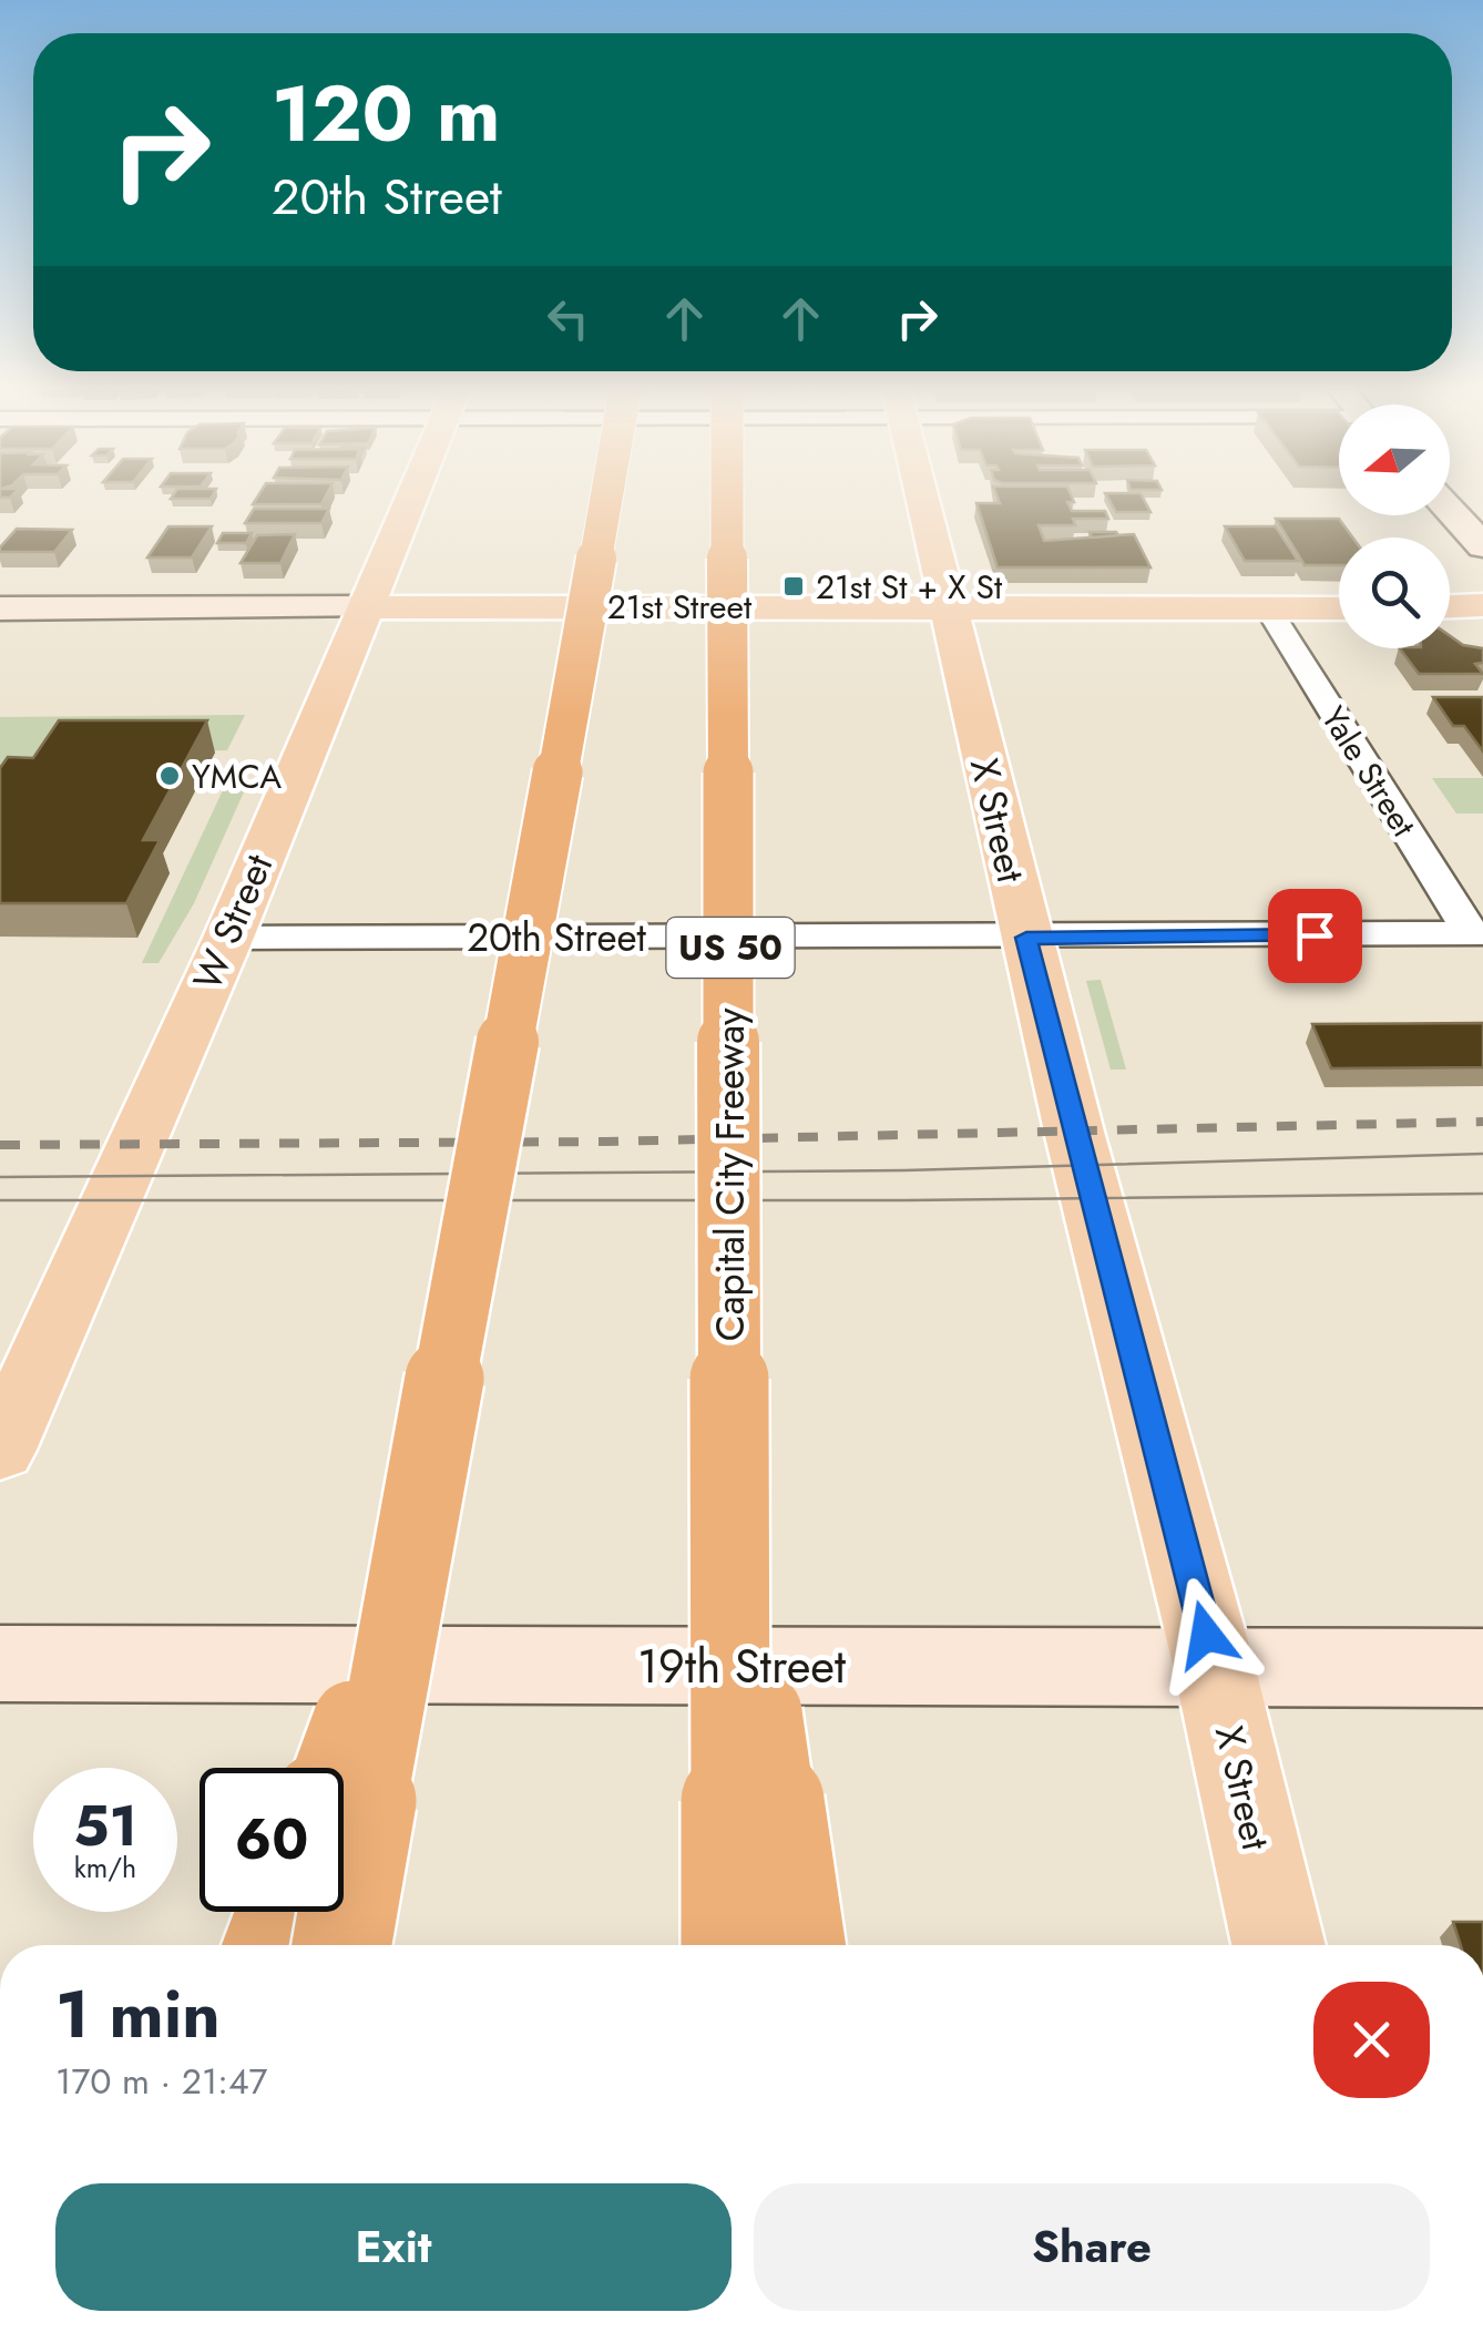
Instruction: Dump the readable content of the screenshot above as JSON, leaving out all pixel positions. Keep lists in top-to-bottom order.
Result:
{
  "streets": {
    "highway": ["US 50", "Capital City Freeway"],
    "main road": [
      "21st Street",
      "X Street",
      "W Street",
      "19th Street"
    ],
    "street": ["Yale Street", "20th Street"]
  },
  "crossings": [
    ["21st Street", "Yale Street"],
    ["21st Street", "X Street"],
    ["21st Street", "W Street"],
    ["Yale Street", "20th Street"],
    ["X Street", "20th Street"],
    ["X Street", "19th Street"],
    ["W Street", "20th Street"]
  ],
  "places": {
    "transit": ["21st St + X St"],
    "other": ["YMCA"]
  },
  "north": "left",
  "page": {
    "turn": ["120 m", "20th Street"],
    "speed": "51 km/h",
    "limit": "60",
    "heading": ["1 min", "170 m · 21:47"],
    "buttons": ["Exit", "Share"]
  }
}
